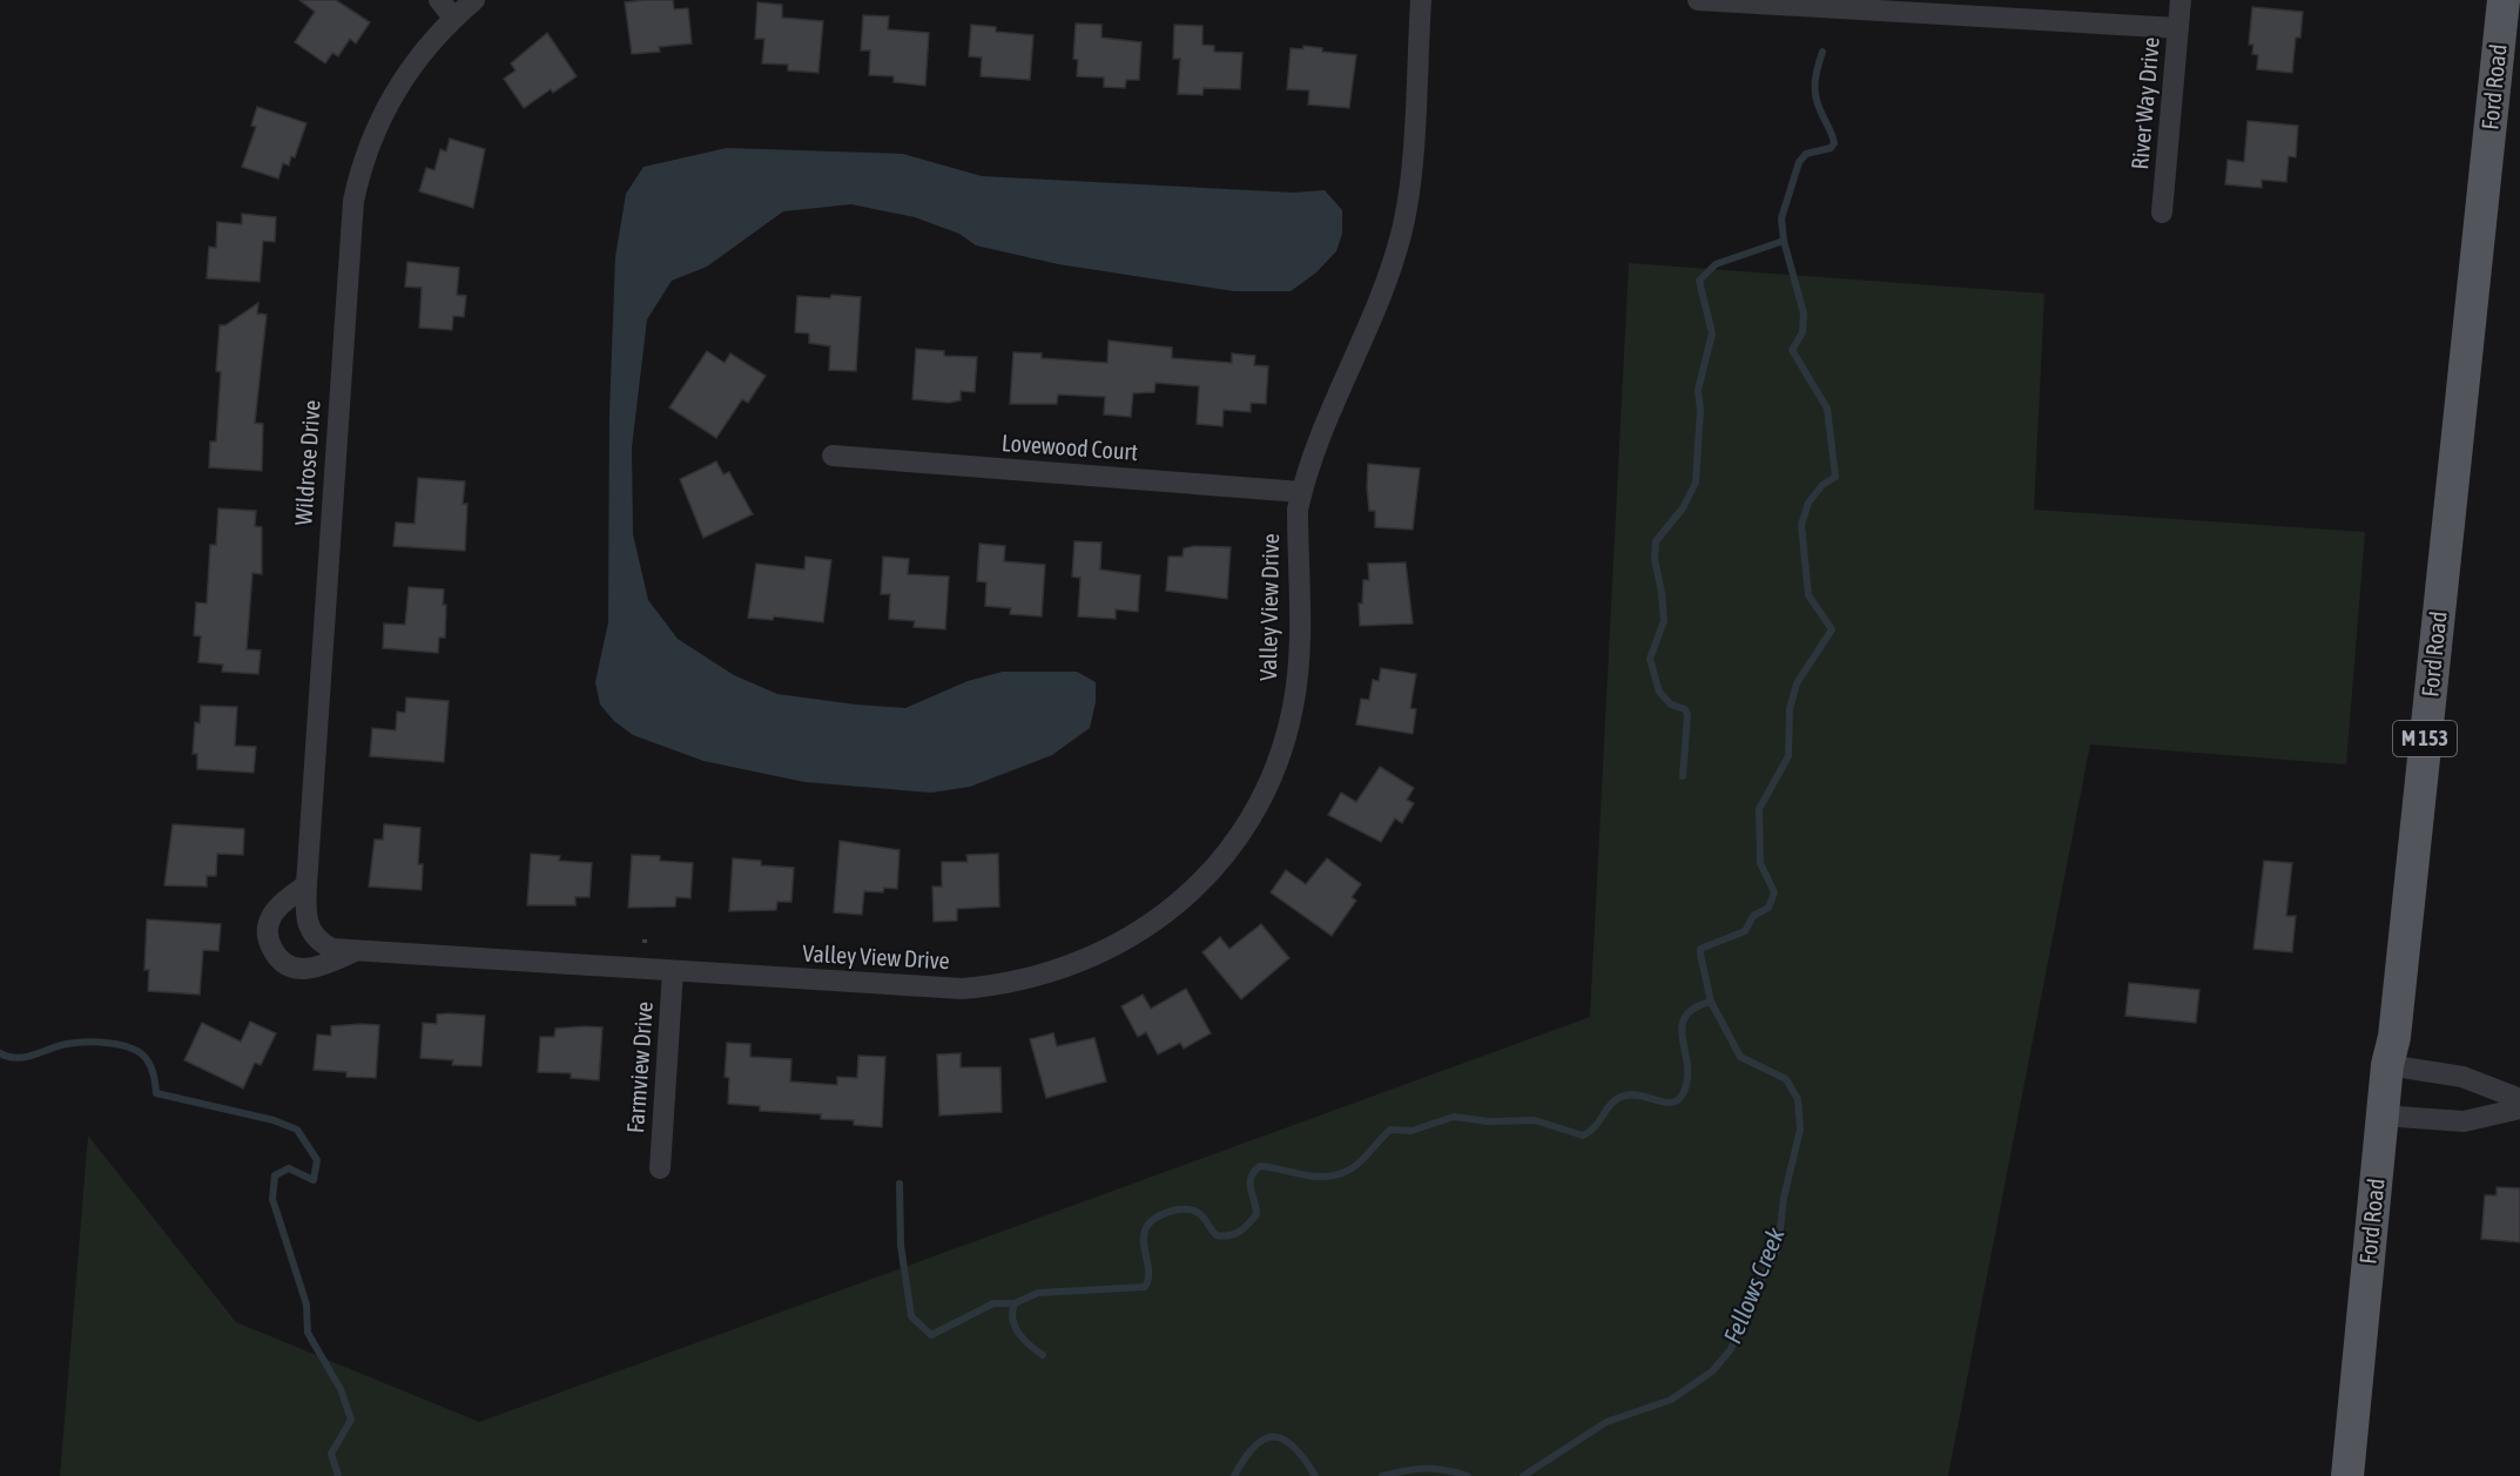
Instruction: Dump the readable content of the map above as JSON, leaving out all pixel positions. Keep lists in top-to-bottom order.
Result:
{
  "streets": {
    "main road": ["Ford Road", "M 153"],
    "street": [
      "River Way Drive",
      "Lovewood Court",
      "Wildrose Drive",
      "Valley View Drive",
      "Farmview Drive"
    ]
  },
  "crossings": [
    ["Lovewood Court", "Valley View Drive"],
    ["Wildrose Drive", "Valley View Drive"],
    ["Valley View Drive", "Farmview Drive"]
  ],
  "water": ["Fellows Creek"]
}
